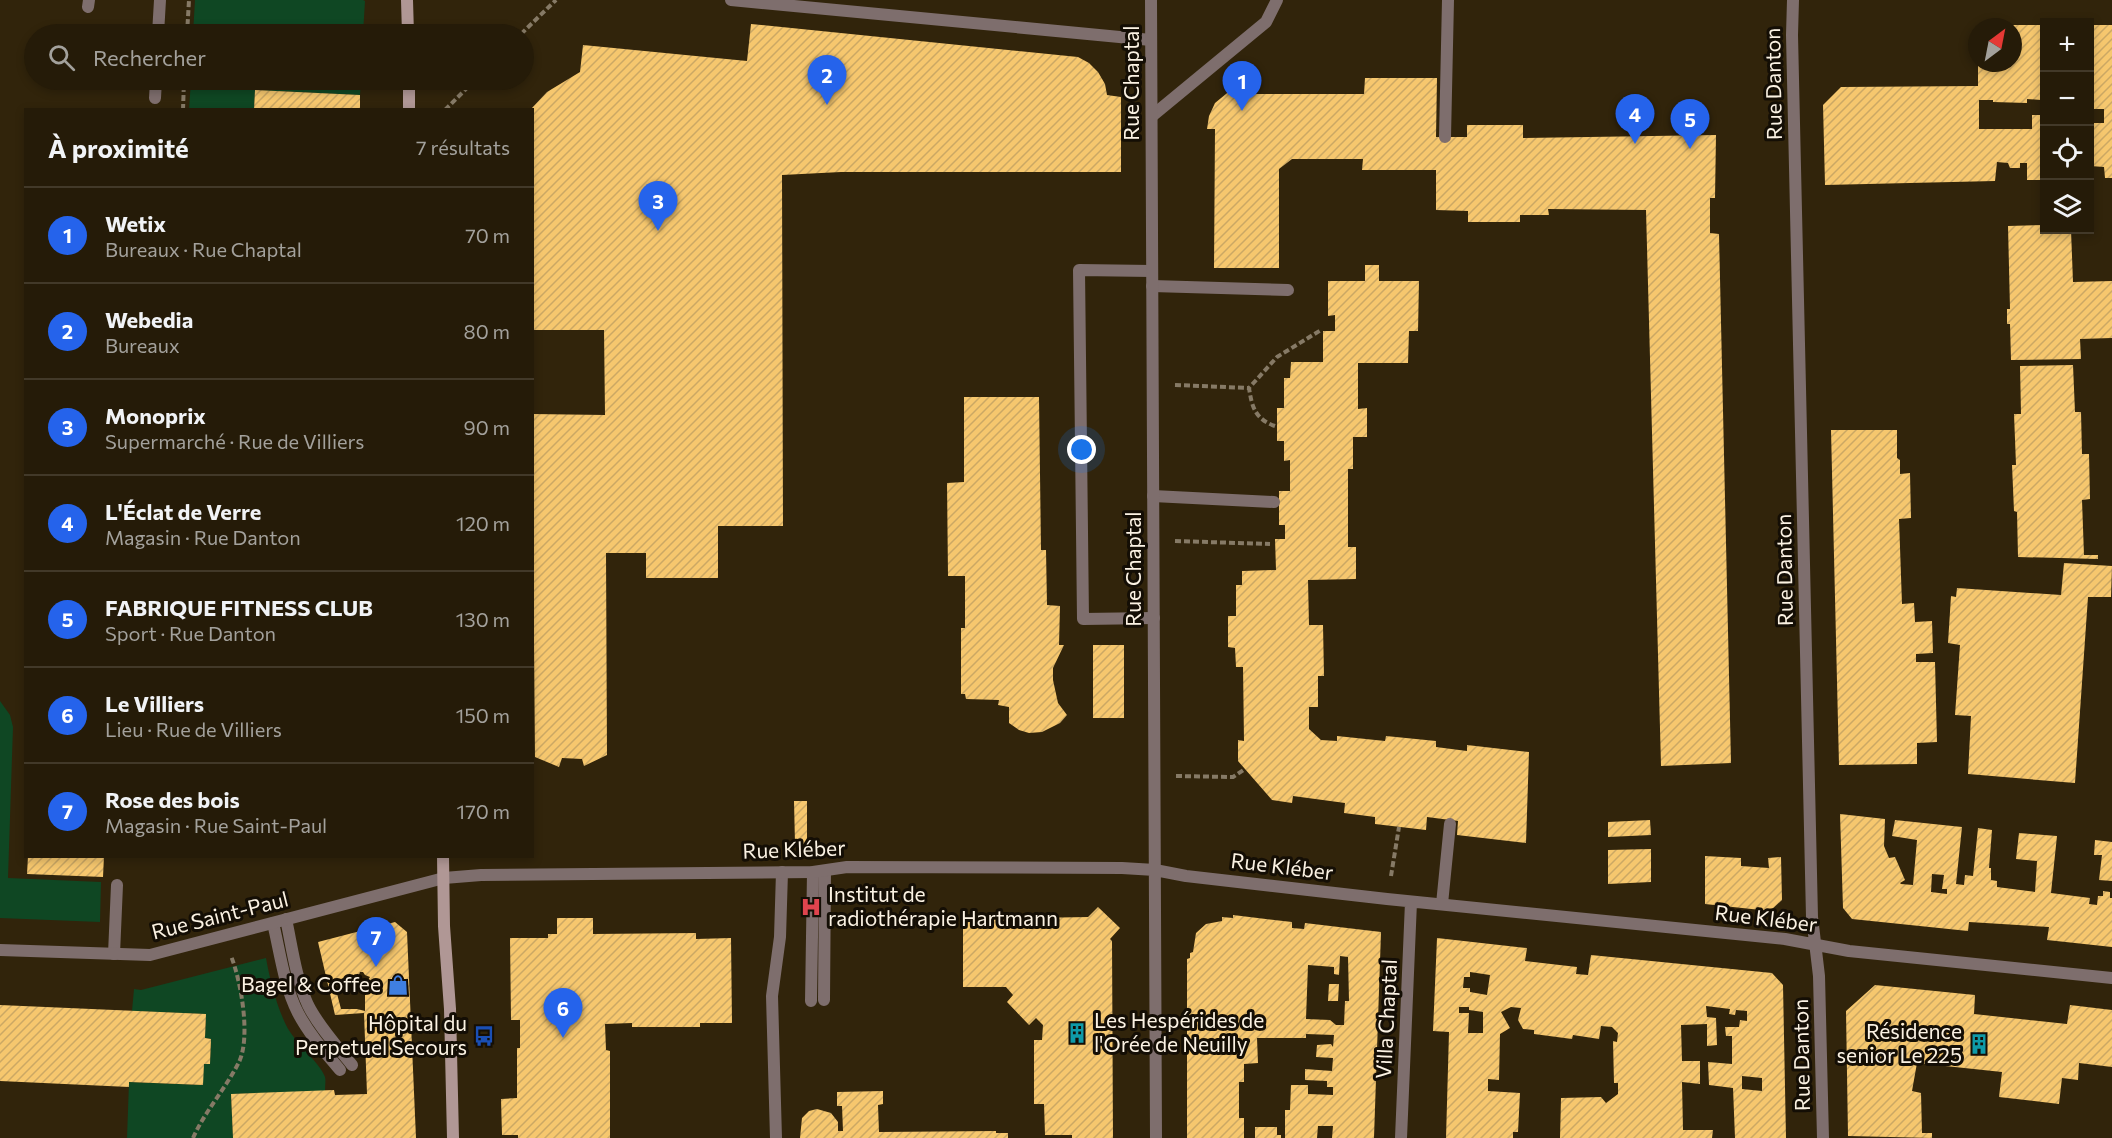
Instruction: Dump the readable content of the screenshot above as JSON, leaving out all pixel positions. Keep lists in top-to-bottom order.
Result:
{
  "streets": {
    "street": [
      "Rue Chaptal",
      "Rue Danton",
      "Rue Kléber",
      "Rue Saint-Paul",
      "Villa Chaptal"
    ]
  },
  "crossings": [
    ["Rue Chaptal", "Rue Kléber"],
    ["Rue Danton", "Rue Kléber"],
    ["Rue Kléber", "Rue Saint-Paul"],
    ["Rue Kléber", "Villa Chaptal"]
  ],
  "places": {
    "hospital": ["Institut de radiothérapie Hartmann"],
    "shop": ["Bagel & Coffee"],
    "building": ["Les Hespérides de l'Orée de Neuilly", "Résidence senior Le 225"],
    "bus stop": ["Hôpital du Perpetuel Secours"]
  },
  "north": "top right",
  "page": {
    "map_buttons": ["+", "−"],
    "search": "Rechercher",
    "pins": [
      "2",
      "1",
      "4",
      "5",
      "3",
      "7",
      "6"
    ],
    "heading": ["À proximité", "7 résultats"],
    "list": [
      {
        "mark": "1",
        "name": "Wetix",
        "note": "Bureaux · Rue Chaptal",
        "value": "70 m"
      },
      {
        "mark": "2",
        "name": "Webedia",
        "note": "Bureaux",
        "value": "80 m"
      },
      {
        "mark": "3",
        "name": "Monoprix",
        "note": "Supermarché · Rue de Villiers",
        "value": "90 m"
      },
      {
        "mark": "4",
        "name": "L'Éclat de Verre",
        "note": "Magasin · Rue Danton",
        "value": "120 m"
      },
      {
        "mark": "5",
        "name": "FABRIQUE FITNESS CLUB",
        "note": "Sport · Rue Danton",
        "value": "130 m"
      },
      {
        "mark": "6",
        "name": "Le Villiers",
        "note": "Lieu · Rue de Villiers",
        "value": "150 m"
      },
      {
        "mark": "7",
        "name": "Rose des bois",
        "note": "Magasin · Rue Saint-Paul",
        "value": "170 m"
      }
    ]
  }
}
